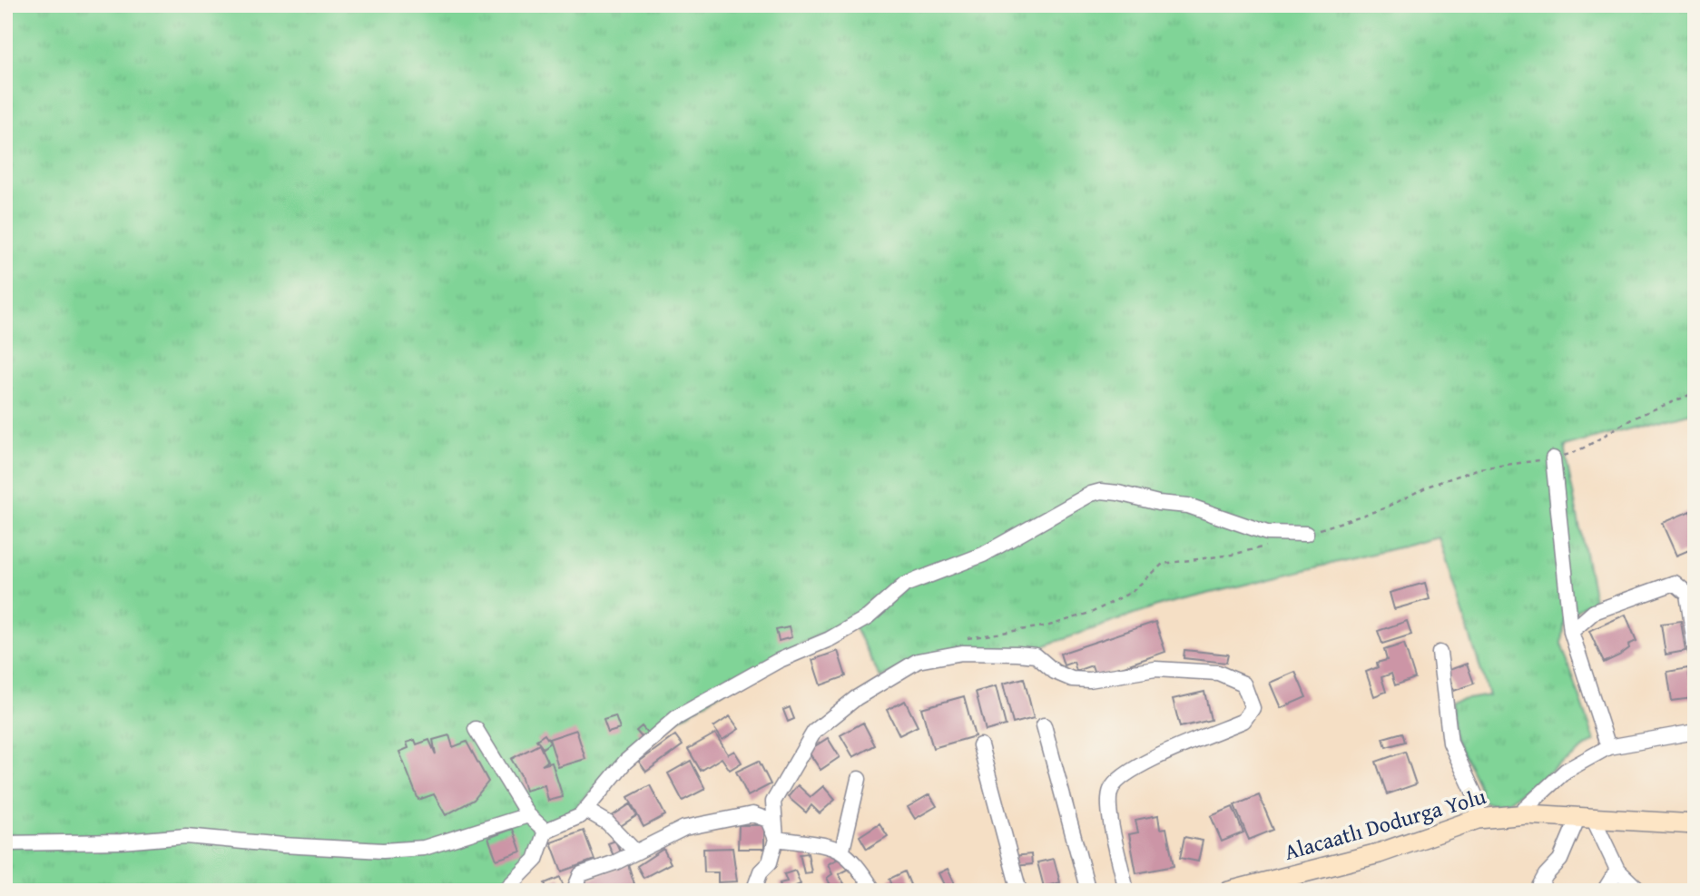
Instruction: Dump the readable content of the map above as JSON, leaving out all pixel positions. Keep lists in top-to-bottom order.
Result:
{
  "streets": {
    "street": ["Alacaatlı Dodurga Yolu"]
  }
}
